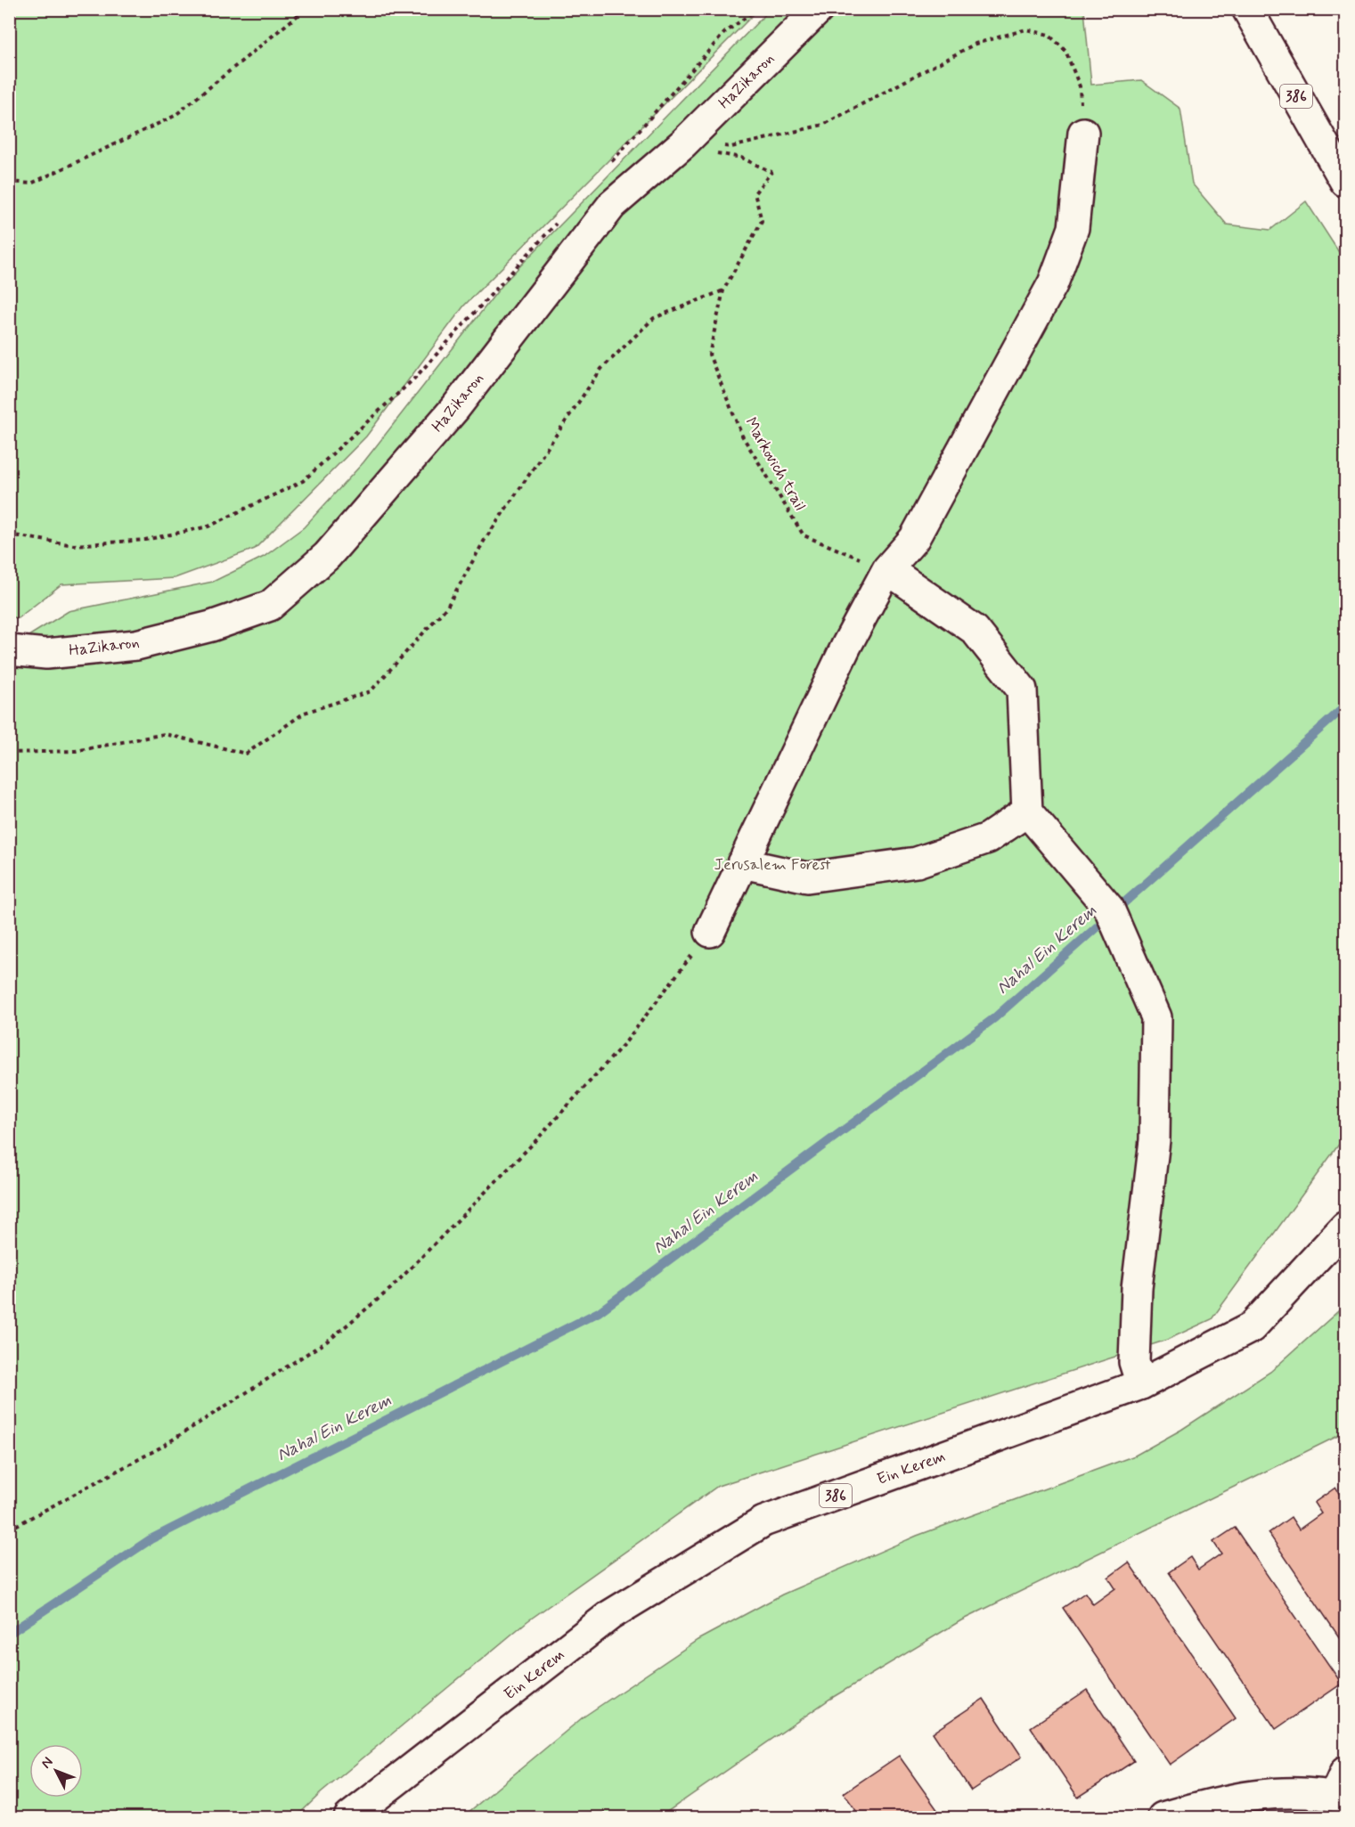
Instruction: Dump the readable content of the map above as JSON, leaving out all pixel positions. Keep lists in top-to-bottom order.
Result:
{
  "streets": {
    "street": ["HaZikaron", "386", "Ein Kerem"],
    "path": ["Markovich trail"]
  },
  "crossings": [
    ["HaZikaron", "Markovich trail"]
  ],
  "water": ["Nahal Ein Kerem"],
  "parks": ["Jerusalem Forest"],
  "north": "top left"
}
